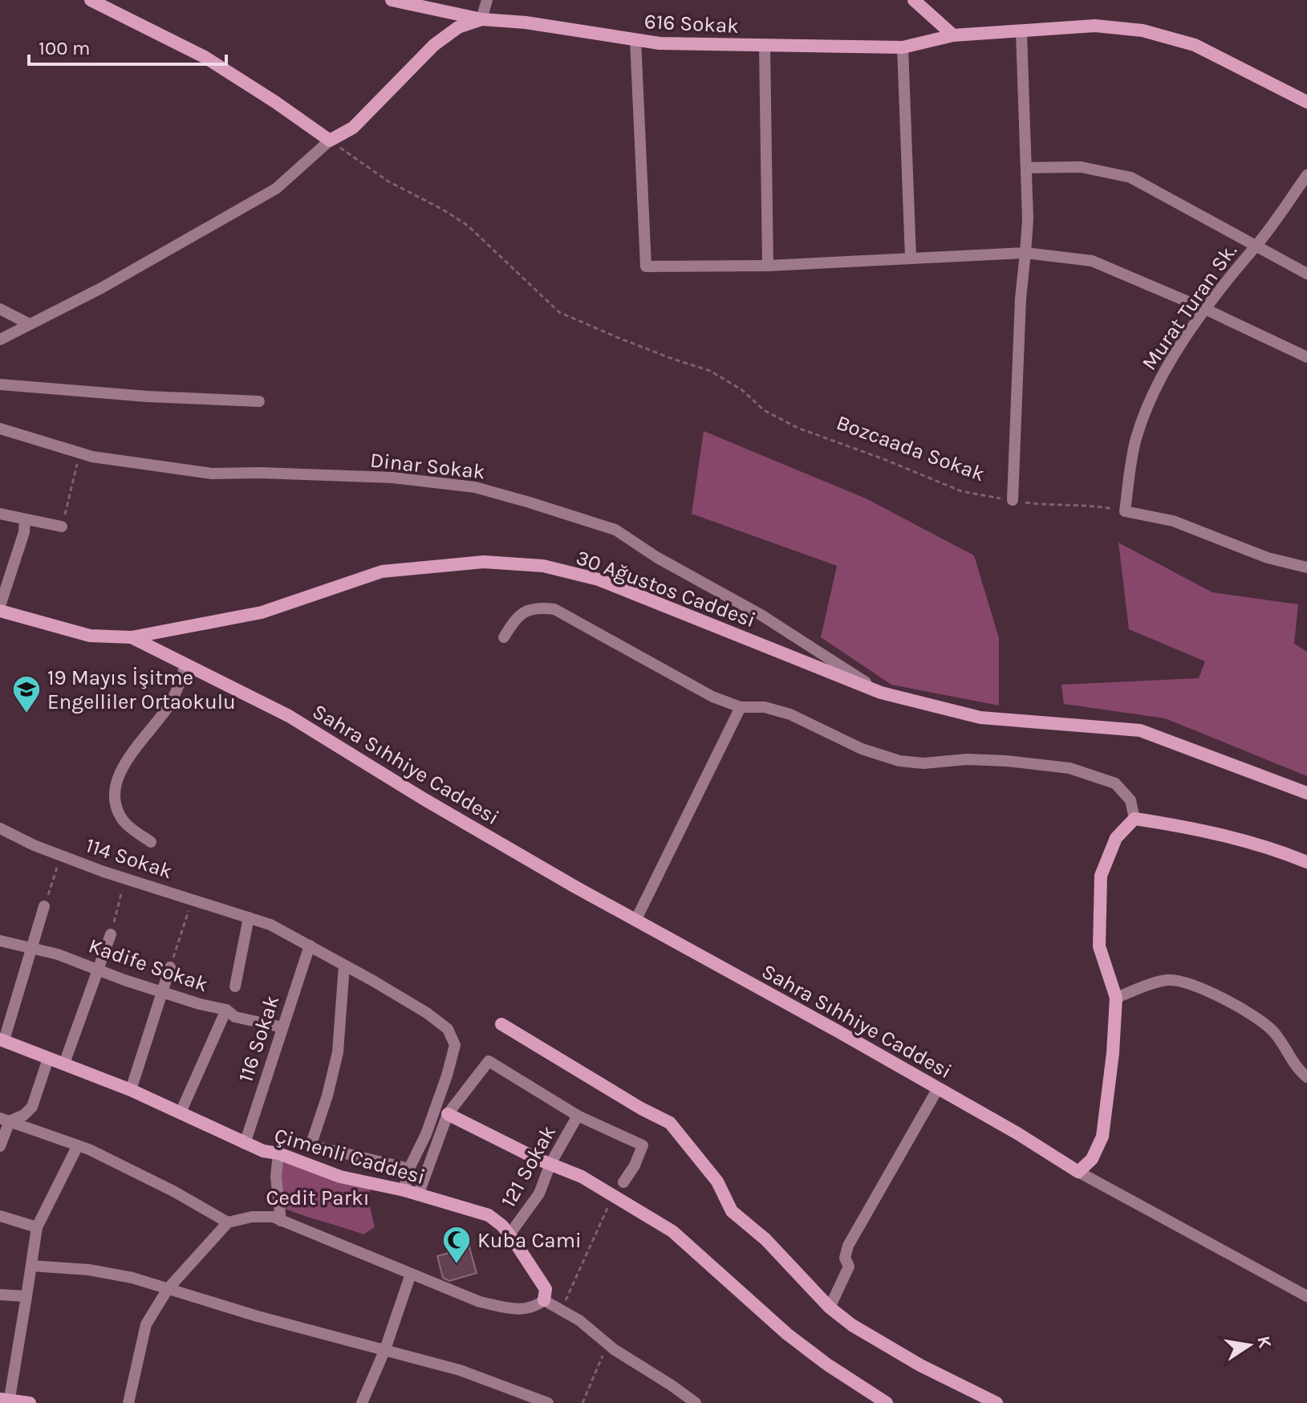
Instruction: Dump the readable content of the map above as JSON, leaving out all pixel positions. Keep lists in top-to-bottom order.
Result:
{
  "streets": {
    "street": [
      "616 Sokak",
      "Murat Turan Sk.",
      "Dinar Sokak",
      "30 Ağustos Caddesi",
      "Sahra Sıhhiye Caddesi",
      "114 Sokak",
      "Kadife Sokak",
      "116 Sokak",
      "Çimenli Caddesi",
      "121 Sokak"
    ],
    "path": ["Bozcaada Sokak"]
  },
  "crossings": [
    ["Murat Turan Sk.", "Bozcaada Sokak"],
    ["Dinar Sokak", "30 Ağustos Caddesi"],
    ["30 Ağustos Caddesi", "Sahra Sıhhiye Caddesi"],
    ["114 Sokak", "116 Sokak"],
    ["114 Sokak", "Çimenli Caddesi"],
    ["Kadife Sokak", "116 Sokak"],
    ["116 Sokak", "Çimenli Caddesi"],
    ["Çimenli Caddesi", "121 Sokak"]
  ],
  "parks": ["Cedit Parkı"],
  "places": {
    "school or university": ["19 Mayıs İşitme Engelliler Ortaokulu"],
    "mosque": ["Kuba Cami"]
  },
  "scale_bar": "100 m",
  "north": "right"
}
